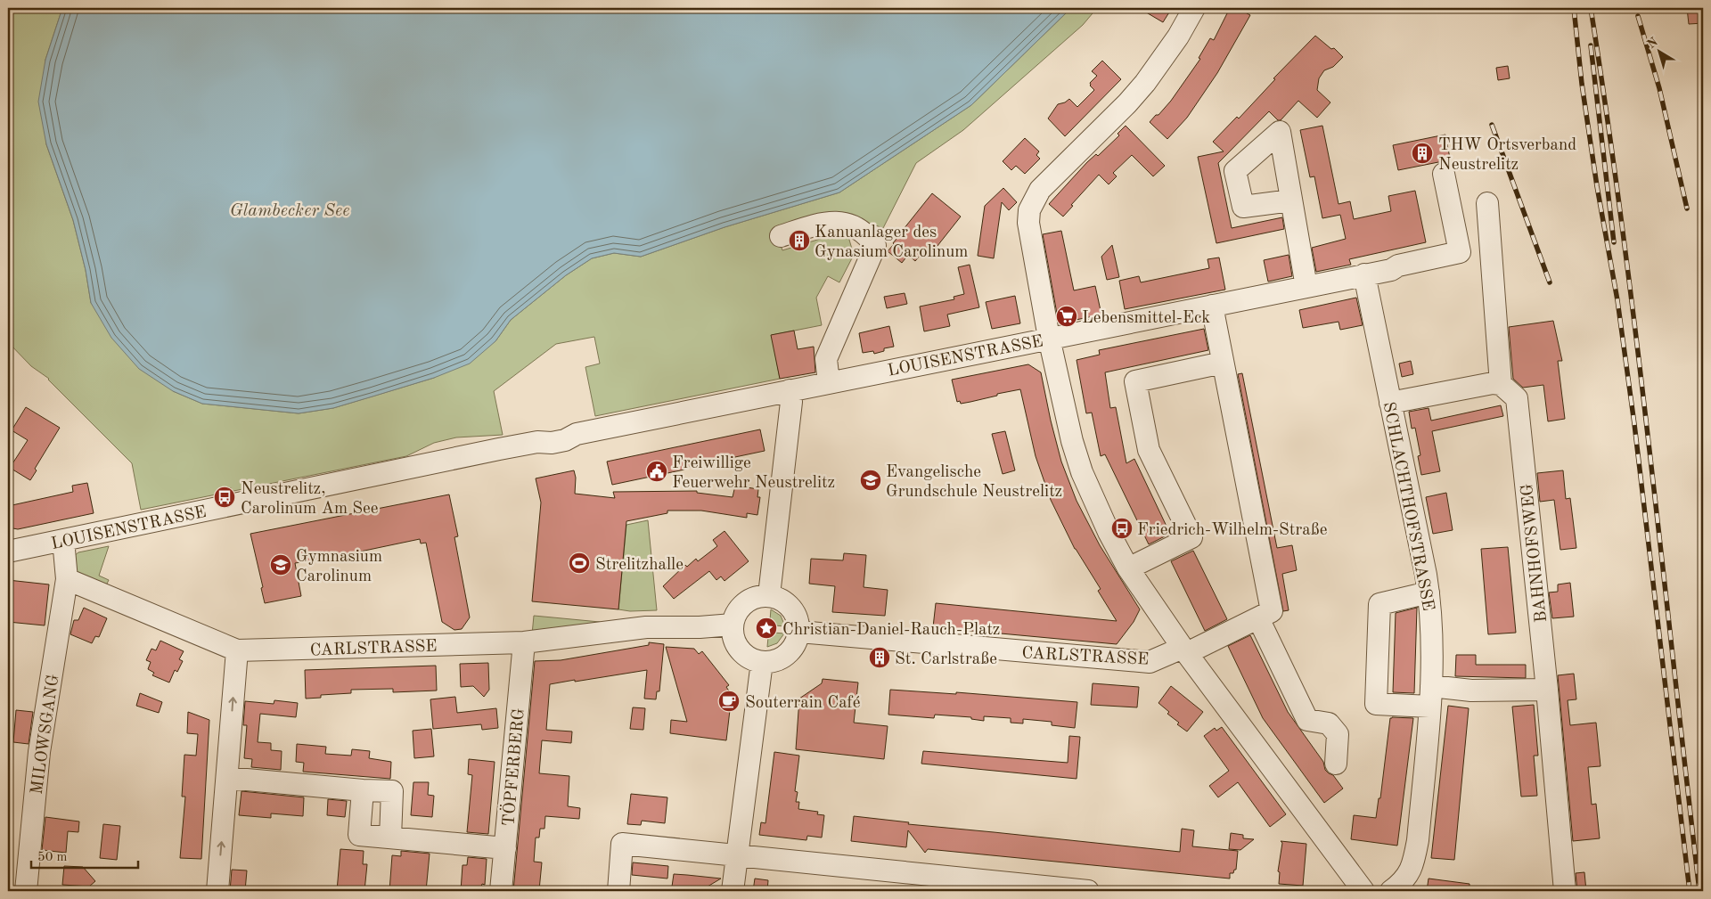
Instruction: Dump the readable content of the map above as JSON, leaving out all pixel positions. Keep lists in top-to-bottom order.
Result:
{
  "streets": {
    "street": [
      "LOUISENSTRASSE",
      "SCHLACHTHOFSTRASSE",
      "BAHNHOFSWEG",
      "CARLSTRASSE",
      "MILOWSGANG",
      "TÖPFERBERG"
    ]
  },
  "crossings": [
    ["LOUISENSTRASSE", "SCHLACHTHOFSTRASSE"],
    ["CARLSTRASSE", "MILOWSGANG"],
    ["CARLSTRASSE", "TÖPFERBERG"]
  ],
  "water": ["Glambecker See"],
  "places": {
    "building": ["THW Ortsverband Neustrelitz", "Kanuanlager des Gynasium Carolinum", "St. Carlstraße"],
    "supermarket": ["Lebensmittel-Eck"],
    "public building": ["Freiwillige Feuerwehr Neustrelitz"],
    "school or university": ["Evangelische Grundschule Neustrelitz", "Gymnasium Carolinum"],
    "bus stop": ["Neustrelitz, Carolinum Am See", "Friedrich-Wilhelm-Straße"],
    "sports": ["Strelitzhalle"],
    "place": ["Christian-Daniel-Rauch-Platz"],
    "cafe": ["Souterrain Café"]
  },
  "scale_bar": "50 m",
  "north": "top left"
}
